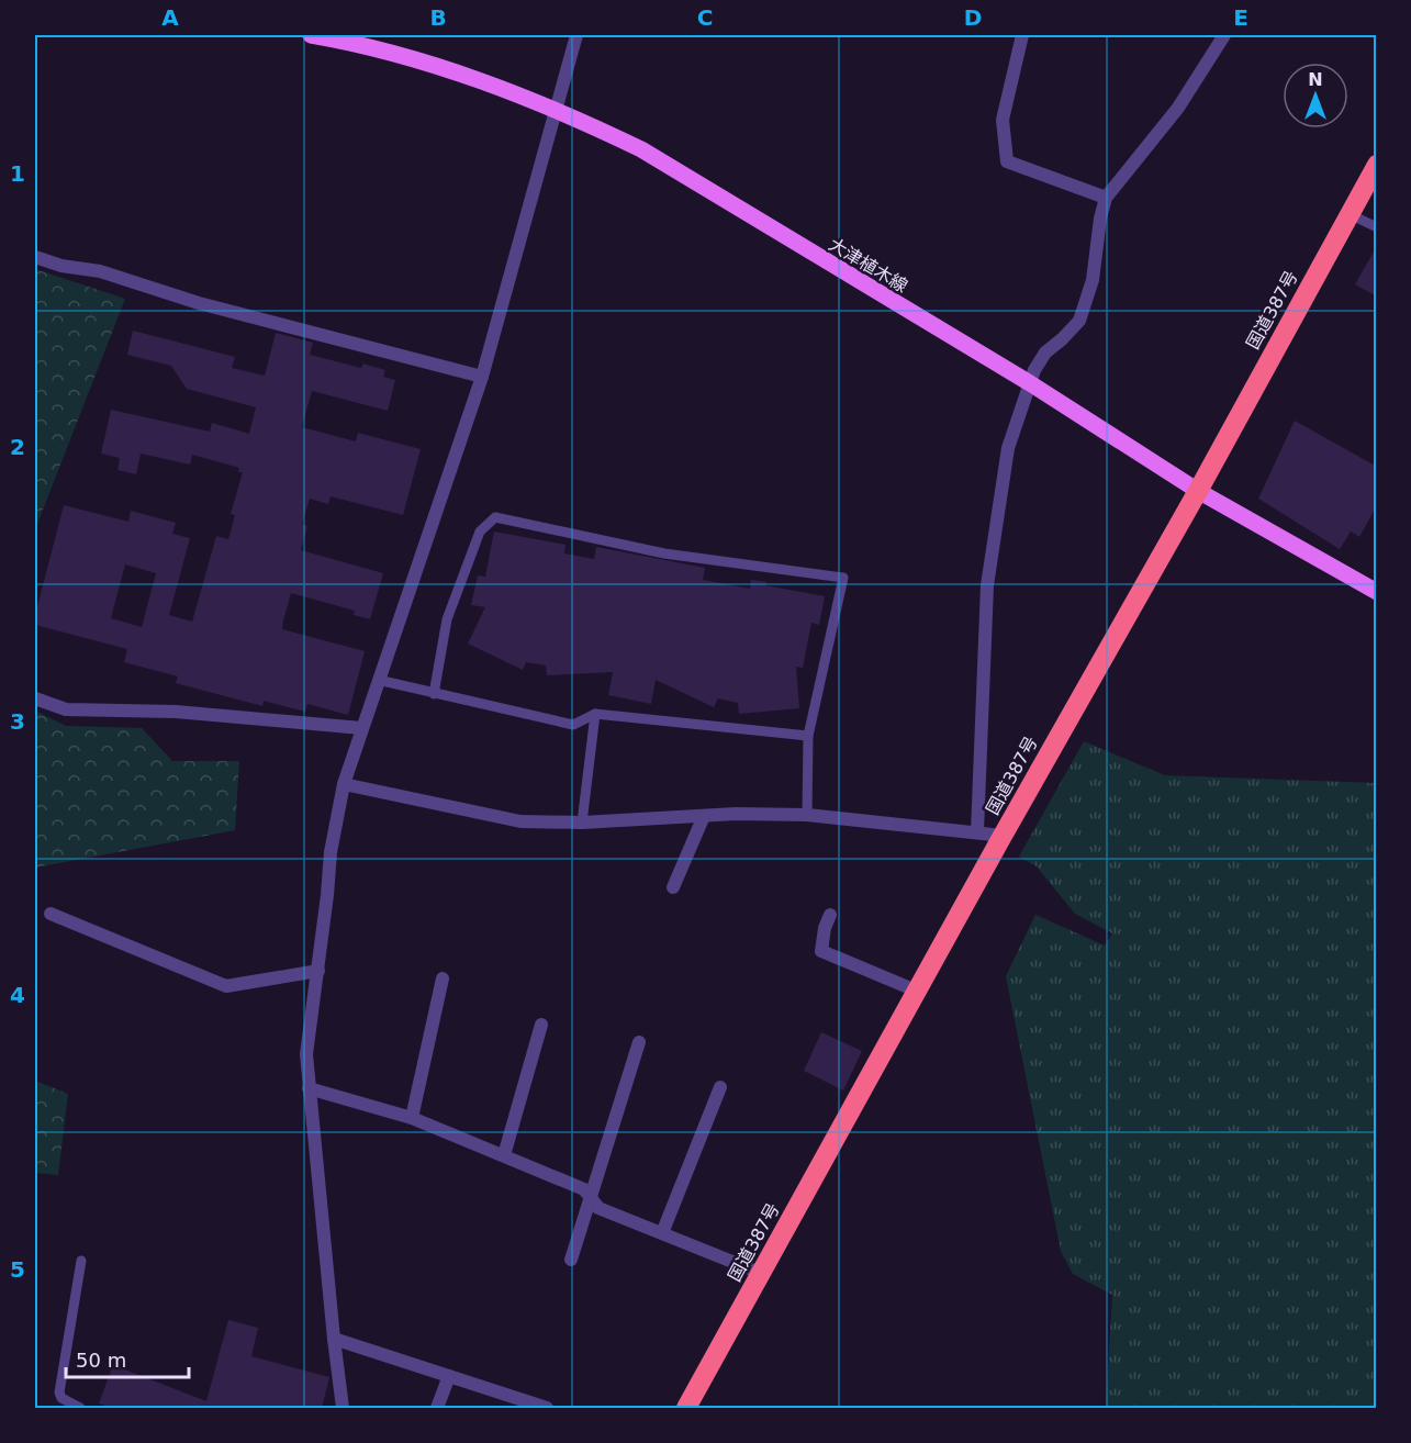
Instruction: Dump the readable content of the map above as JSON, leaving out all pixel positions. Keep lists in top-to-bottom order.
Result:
{
  "streets": {
    "highway": ["国道387号"],
    "main road": ["大津植木線"]
  },
  "crossings": [
    ["大津植木線", "国道387号"]
  ],
  "scale_bar": "50 m",
  "north": "top",
  "grid": {
    "columns": [
      "A",
      "B",
      "C",
      "D",
      "E"
    ],
    "rows": [
      "1",
      "2",
      "3",
      "4",
      "5"
    ]
  }
}
